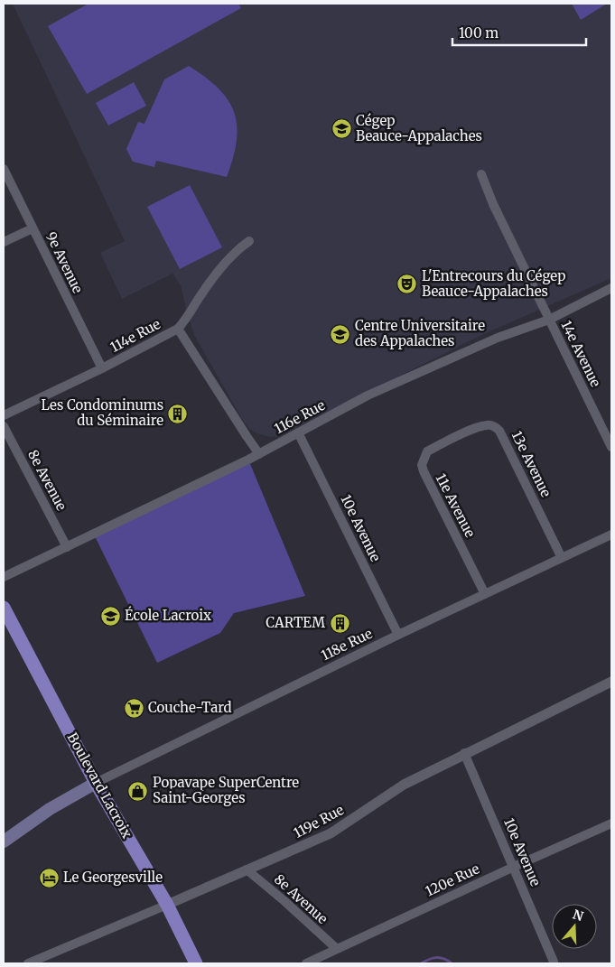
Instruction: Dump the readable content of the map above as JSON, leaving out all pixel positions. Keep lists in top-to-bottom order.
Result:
{
  "streets": {
    "main road": ["Boulevard Lacroix"],
    "street": [
      "9e Avenue",
      "114e Rue",
      "14e Avenue",
      "116e Rue",
      "13e Avenue",
      "8e Avenue",
      "11e Avenue",
      "10e Avenue",
      "118e Rue",
      "119e Rue",
      "120e Rue"
    ]
  },
  "crossings": [
    ["9e Avenue", "114e Rue"],
    ["14e Avenue", "116e Rue"],
    ["116e Rue", "8e Avenue"],
    ["116e Rue", "10e Avenue"],
    ["13e Avenue", "11e Avenue"],
    ["13e Avenue", "118e Rue"],
    ["8e Avenue", "119e Rue"],
    ["8e Avenue", "120e Rue"],
    ["11e Avenue", "118e Rue"],
    ["10e Avenue", "118e Rue"],
    ["10e Avenue", "119e Rue"],
    ["10e Avenue", "120e Rue"],
    ["118e Rue", "Boulevard Lacroix"],
    ["Boulevard Lacroix", "119e Rue"]
  ],
  "places": {
    "school or university": ["Cégep Beauce-Appalaches", "Centre Universitaire des Appalaches", "École Lacroix"],
    "theatre": ["L'Entrecours du Cégep Beauce-Appalaches"],
    "building": ["Les Condominums du Séminaire", "CARTEM"],
    "supermarket": ["Couche-Tard"],
    "shop": ["Popavape SuperCentre Saint-Georges"],
    "hotel": ["Le Georgesville"]
  },
  "scale_bar": "100 m",
  "north": "top"
}
